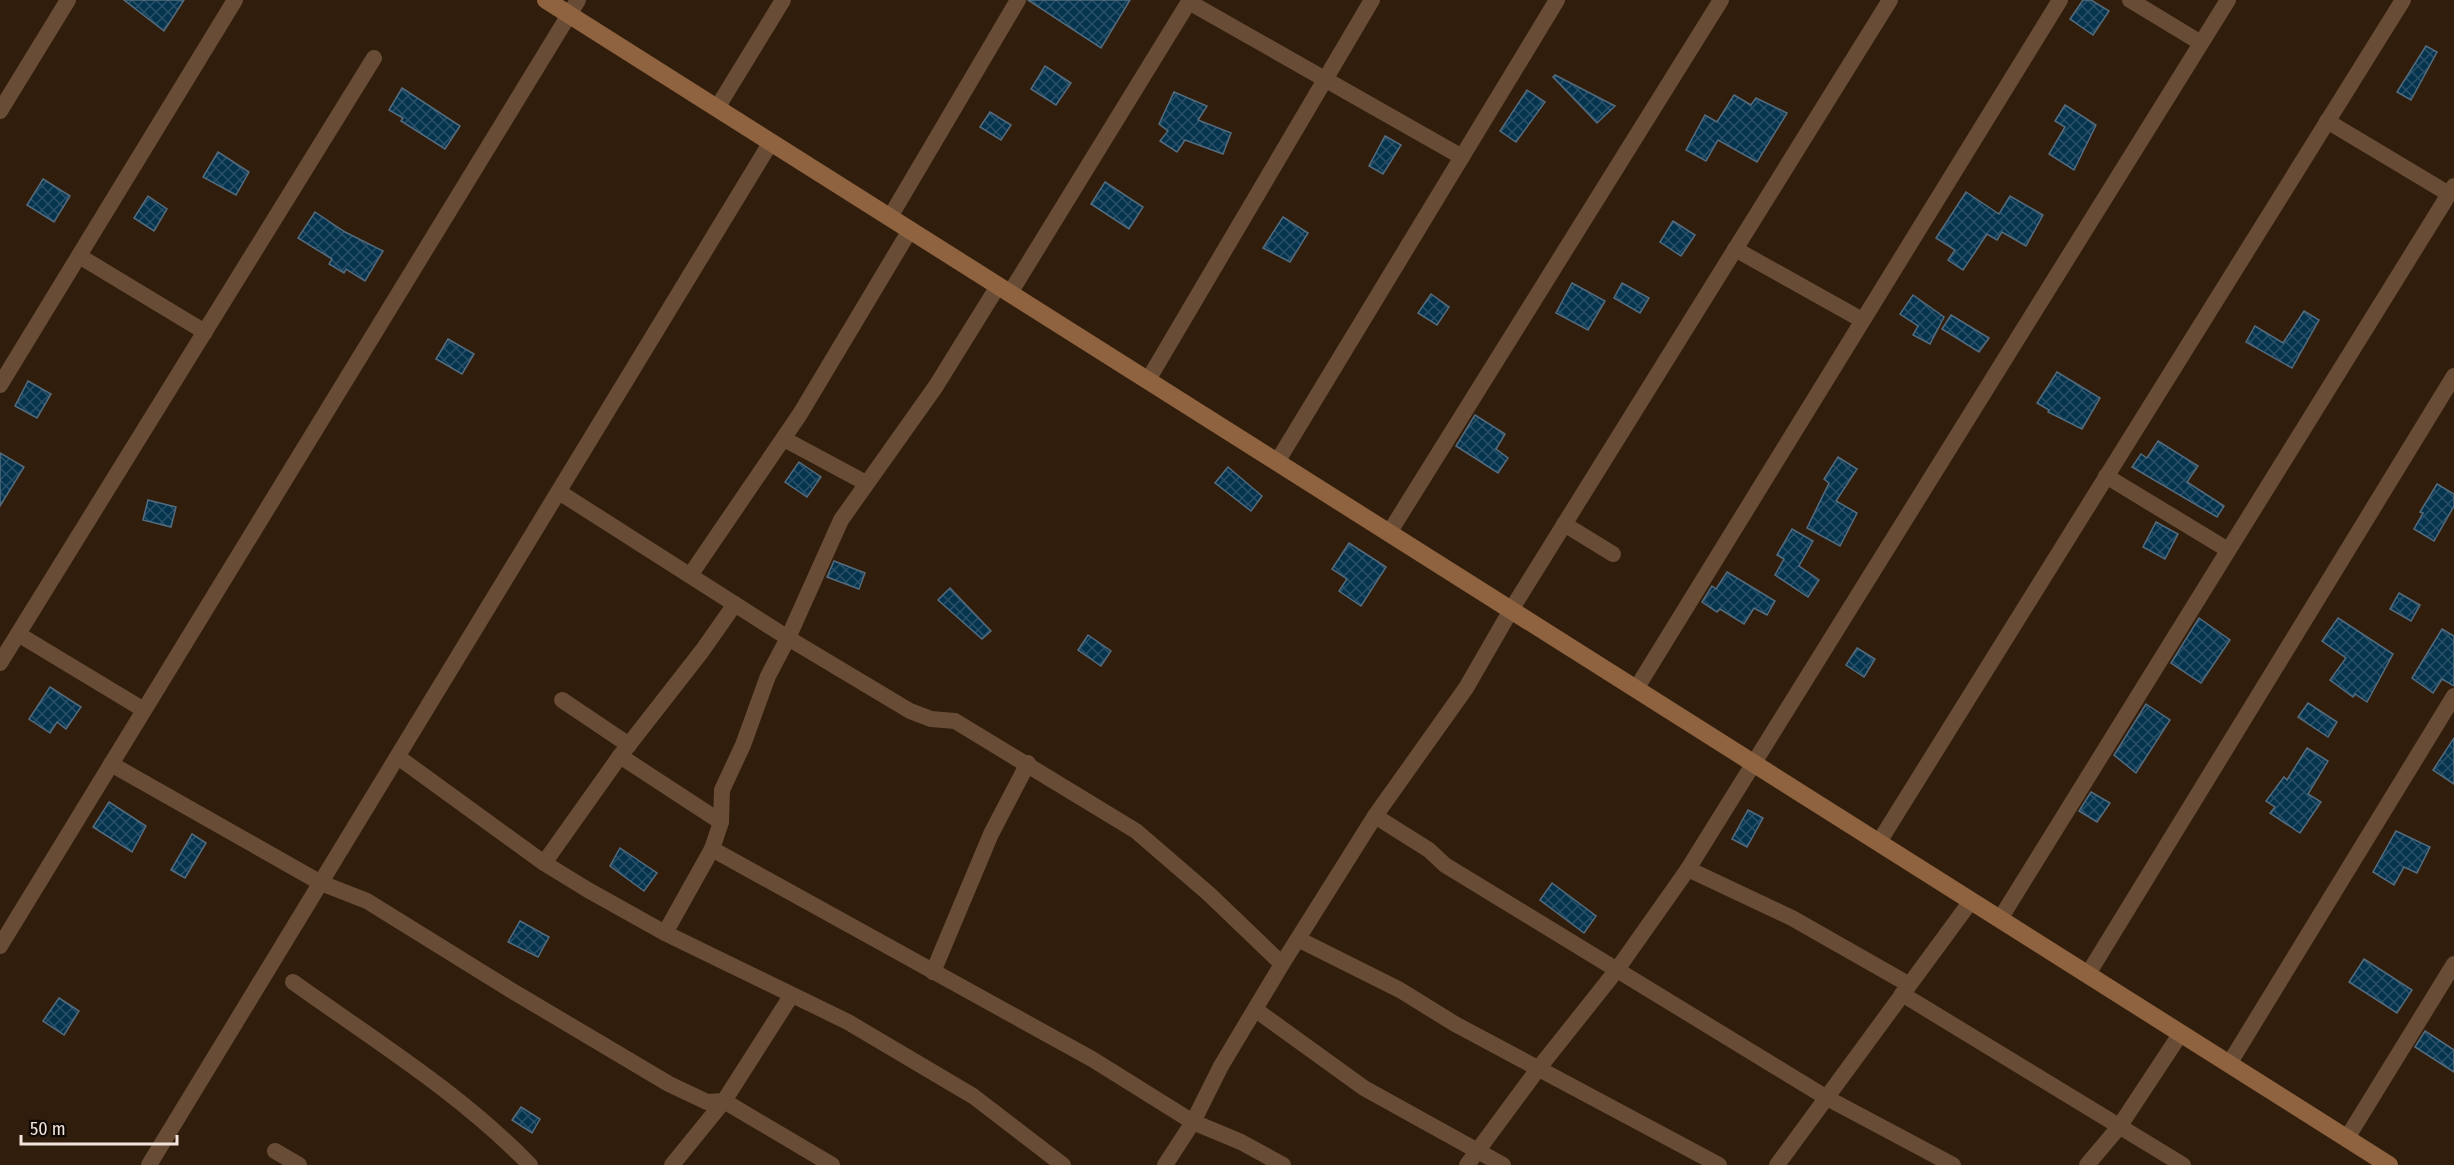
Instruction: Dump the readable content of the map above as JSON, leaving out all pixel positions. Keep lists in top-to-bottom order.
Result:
{
  "scale_bar": "50 m"
}
